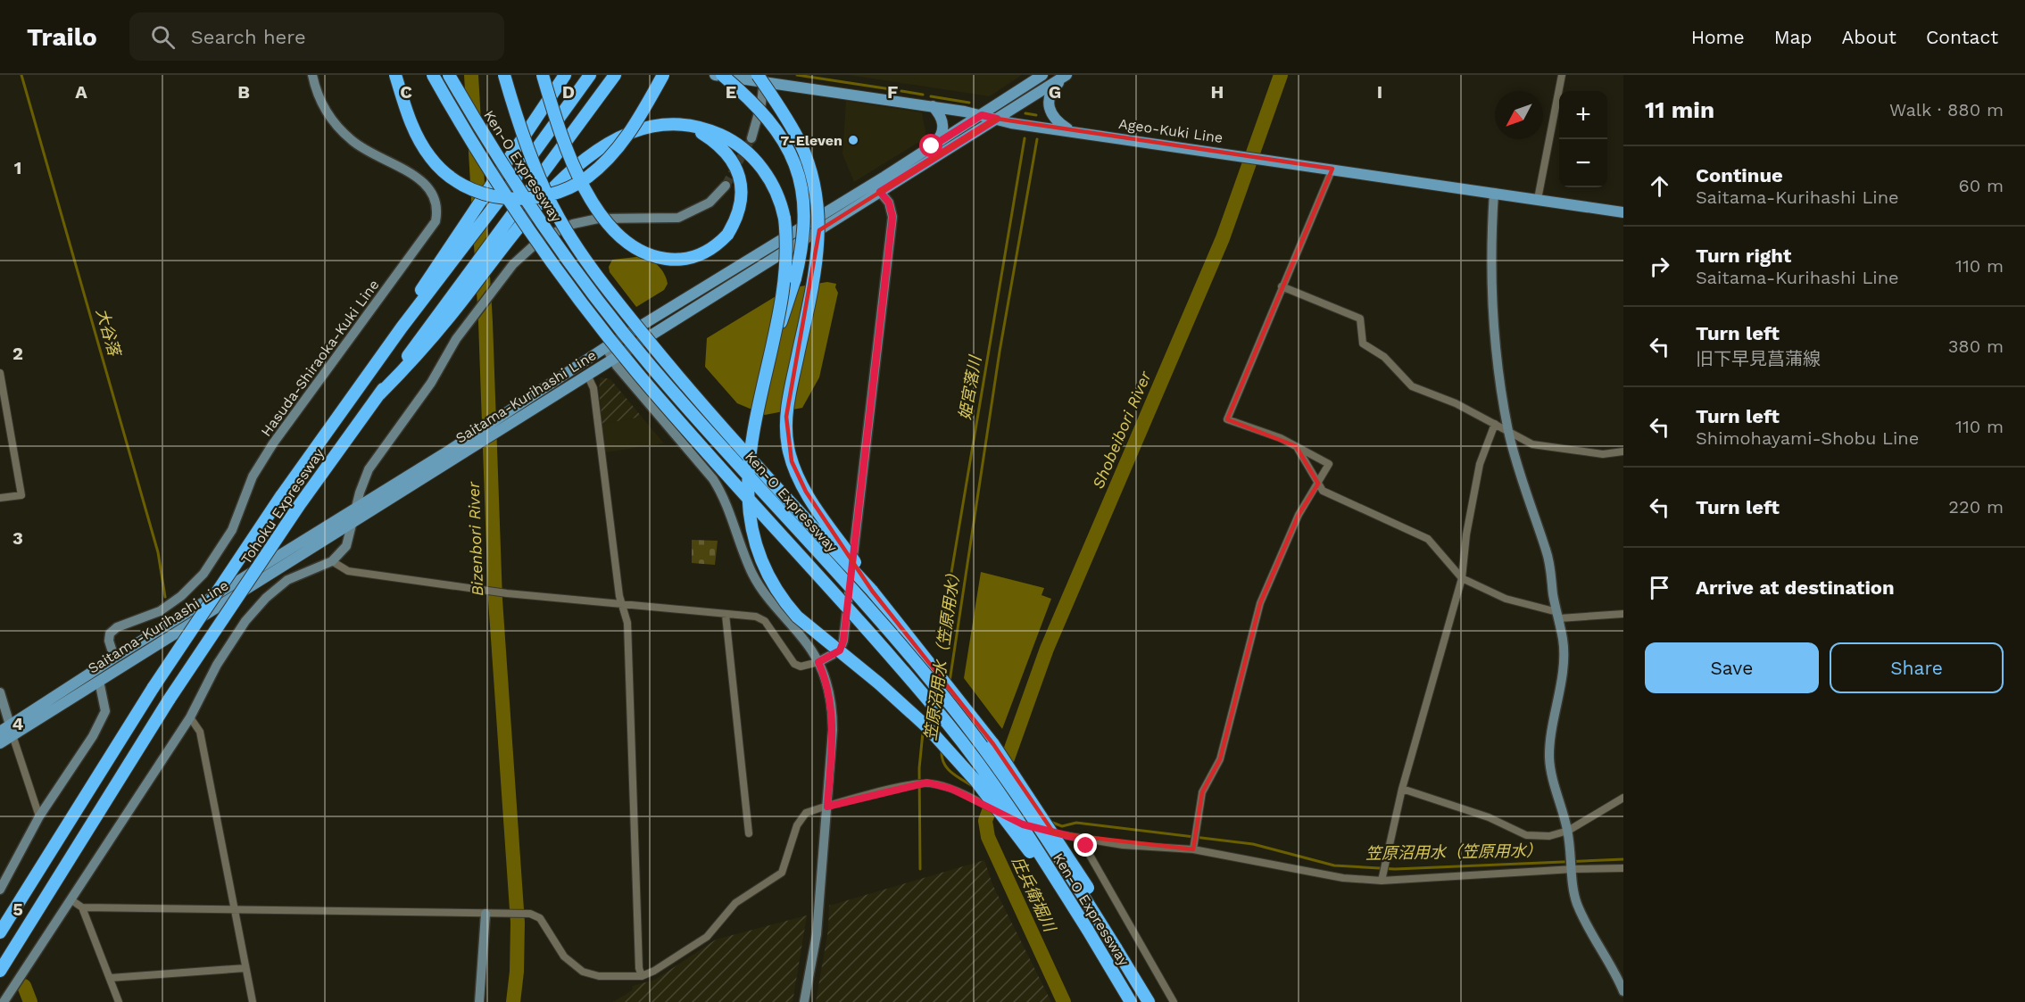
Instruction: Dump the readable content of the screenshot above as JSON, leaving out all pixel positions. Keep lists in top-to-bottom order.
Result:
{
  "streets": {
    "highway": ["Ken-O Expressway", "Tohoku Expressway"],
    "main road": ["Ageo-Kuki Line", "Saitama-Kurihashi Line"],
    "street": ["Hasuda-Shiraoka-Kuki Line"]
  },
  "crossings": [
    ["Ageo-Kuki Line", "Saitama-Kurihashi Line"],
    ["Hasuda-Shiraoka-Kuki Line", "Saitama-Kurihashi Line"]
  ],
  "water": [
    "大谷落",
    "姫宮落川",
    "Shobeibori River",
    "Bizenbori River",
    "笠原沼用水（笠原用水）",
    "庄兵衛堀川"
  ],
  "places": ["7-Eleven"],
  "north": "bottom left",
  "page": {
    "header": "Trailo",
    "search": "Search here",
    "nav": [
      "Home",
      "Map",
      "About",
      "Contact"
    ],
    "heading": ["11 min", "Walk · 880 m"],
    "map_buttons": ["+", "−"],
    "list": [
      ["Continue", "Saitama-Kurihashi Line", "60 m"],
      ["Turn right", "Saitama-Kurihashi Line", "110 m"],
      ["Turn left", "旧下早見菖蒲線", "380 m"],
      ["Turn left", "Shimohayami-Shobu Line", "110 m"],
      ["Turn left", "220 m"],
      "Arrive at destination"
    ],
    "buttons": ["Save", "Share"]
  },
  "grid": {
    "columns": [
      "A",
      "B",
      "C",
      "D",
      "E",
      "F",
      "G",
      "H",
      "I"
    ],
    "rows": [
      "1",
      "2",
      "3",
      "4",
      "5"
    ]
  }
}
